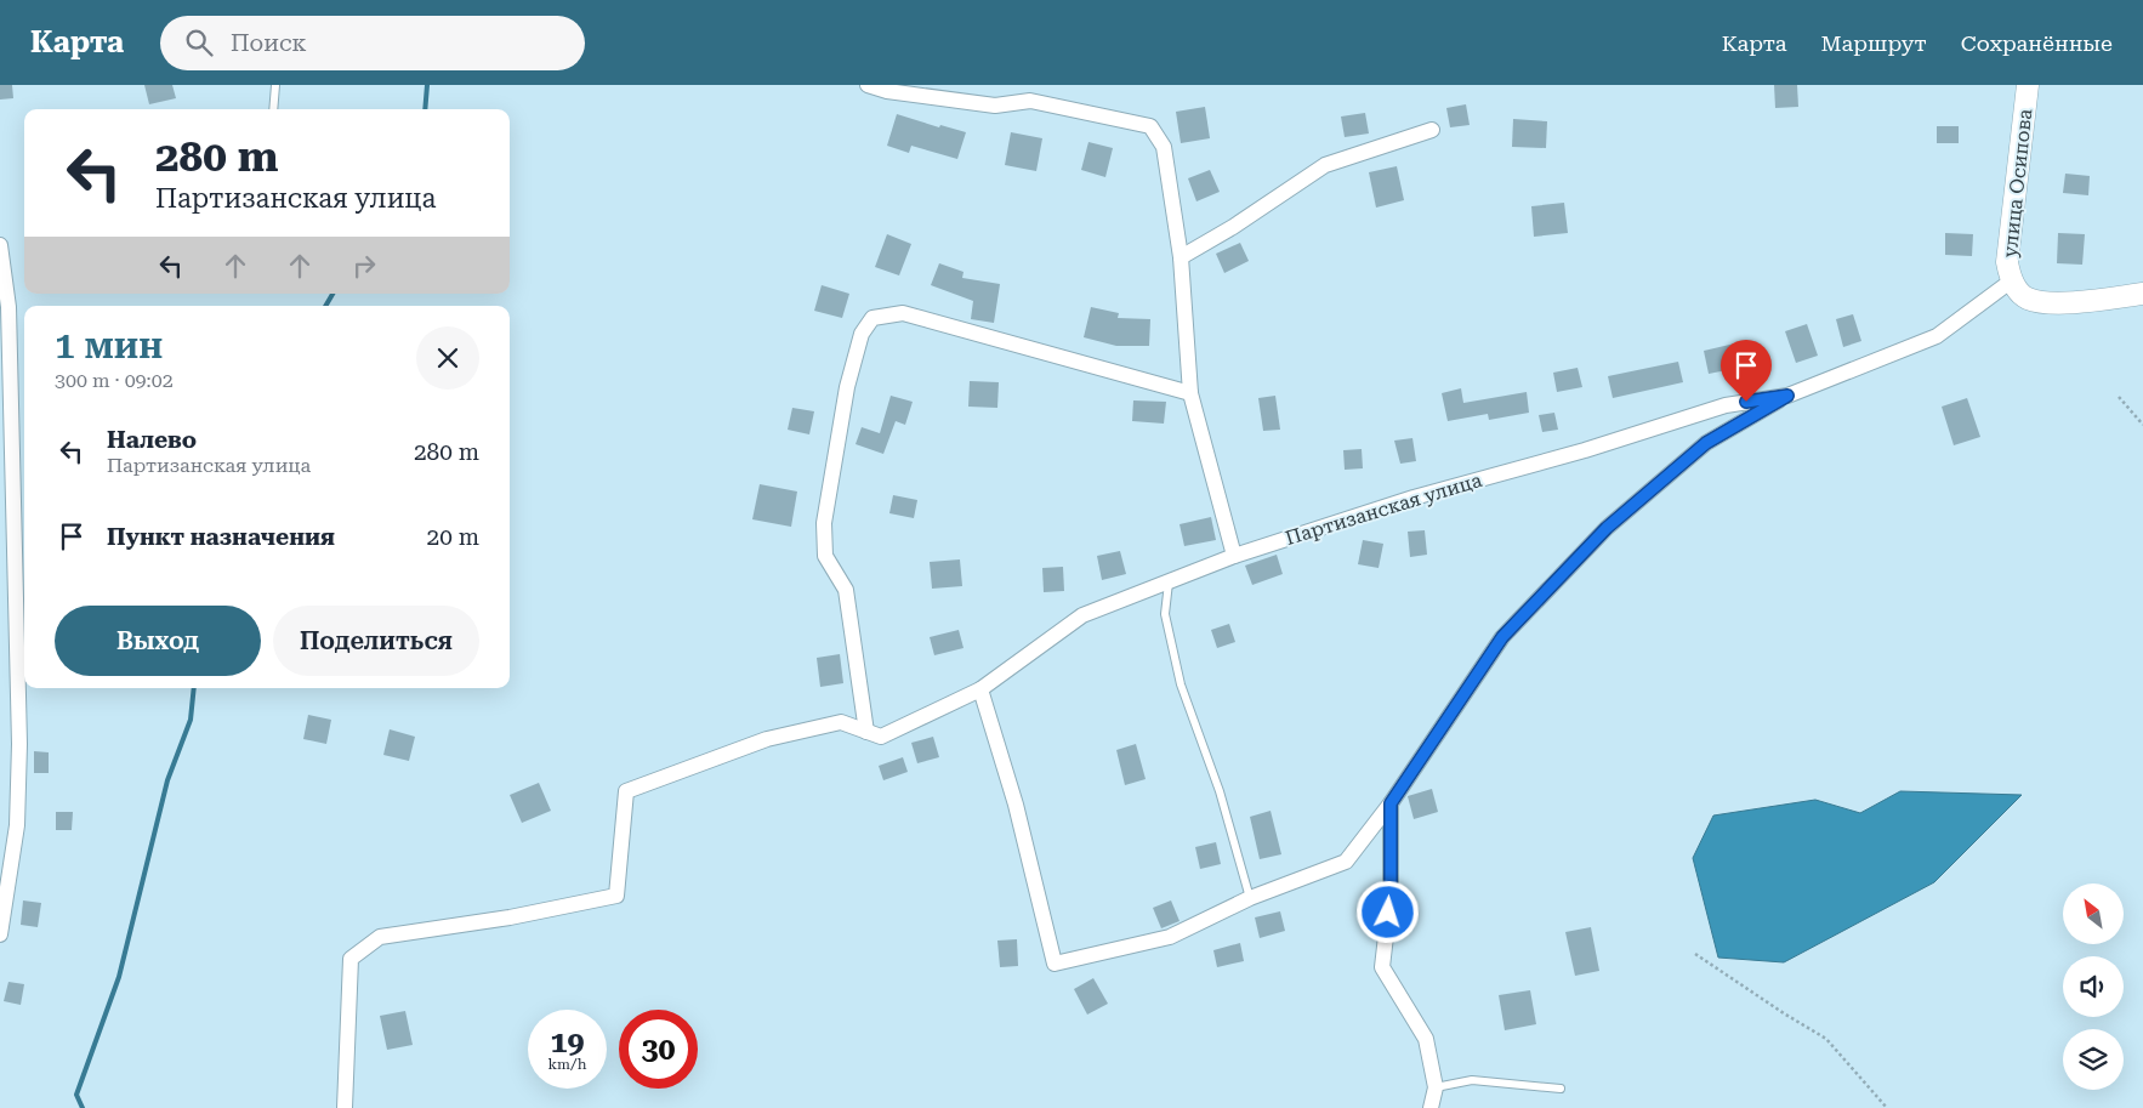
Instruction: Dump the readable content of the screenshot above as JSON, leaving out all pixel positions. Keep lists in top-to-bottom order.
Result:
{
  "streets": {
    "main road": ["улица Осипова"],
    "street": ["Партизанская улица"]
  },
  "crossings": [
    ["улица Осипова", "Партизанская улица"]
  ],
  "north": "top left",
  "page": {
    "header": "Карта",
    "search": "Поиск",
    "nav": ["Карта", "Маршрут", "Сохранённые"],
    "turn": ["280 m", "Партизанская улица"],
    "heading": ["1 мин", "300 m · 09:02"],
    "list": [
      {
        "name": "Налево",
        "note": "Партизанская улица",
        "value": "280 m"
      },
      {
        "name": "Пункт назначения",
        "value": "20 m"
      }
    ],
    "buttons": ["Выход", "Поделиться"],
    "speed": "19 km/h",
    "limit": "30"
  }
}
